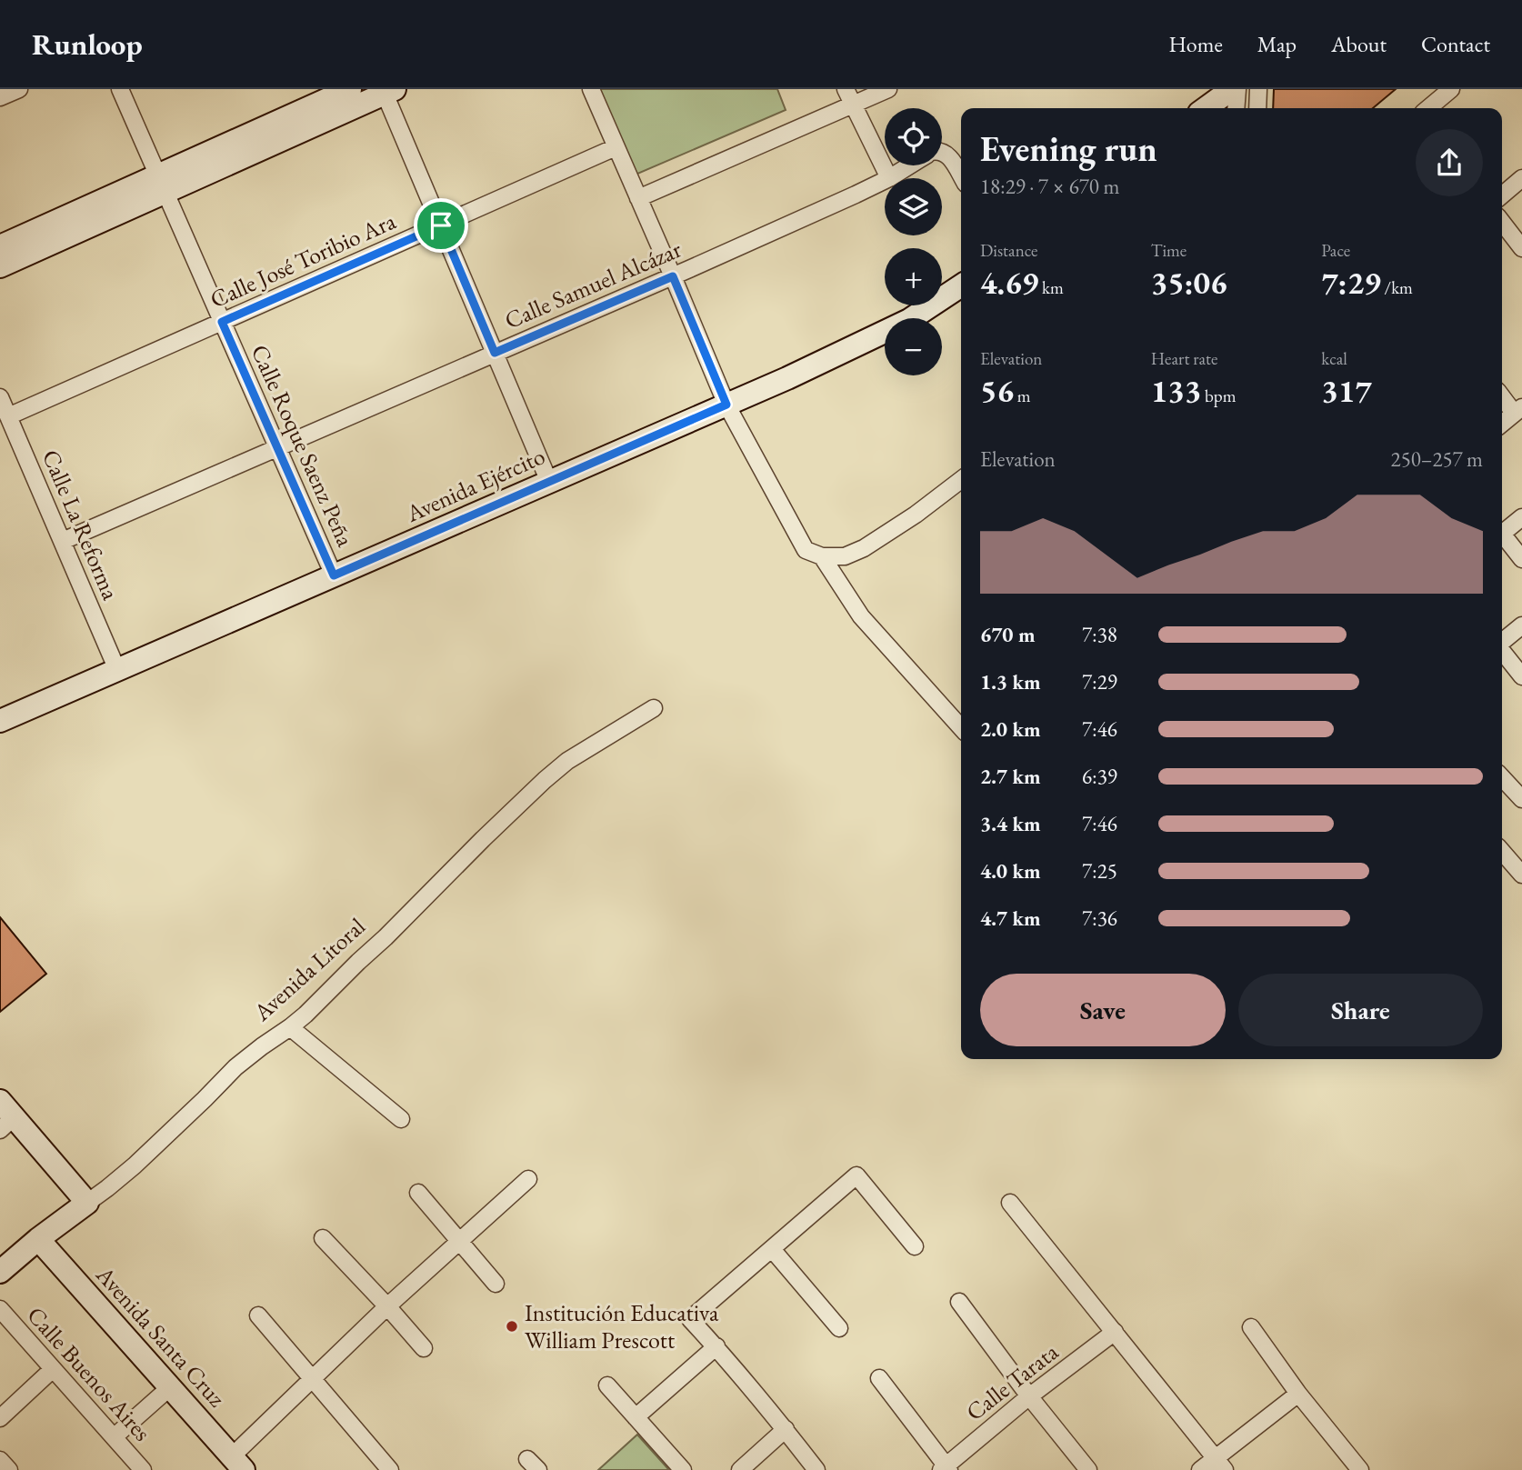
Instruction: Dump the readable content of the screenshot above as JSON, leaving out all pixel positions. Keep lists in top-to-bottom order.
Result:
{
  "streets": {
    "street": [
      "Calle José Toribio Ara",
      "Calle Samuel Alcázar",
      "Calle Roque Saenz Peña",
      "Avenida Ejército",
      "Calle La Reforma",
      "Avenida Litoral",
      "Avenida Santa Cruz",
      "Calle Buenos Aires",
      "Calle Tarata"
    ]
  },
  "crossings": [
    ["Calle José Toribio Ara", "Calle Roque Saenz Peña"],
    ["Calle José Toribio Ara", "Calle La Reforma"],
    ["Calle Samuel Alcázar", "Calle Roque Saenz Peña"],
    ["Calle Samuel Alcázar", "Calle La Reforma"],
    ["Calle Roque Saenz Peña", "Avenida Ejército"],
    ["Avenida Ejército", "Calle La Reforma"],
    ["Avenida Litoral", "Avenida Santa Cruz"]
  ],
  "places": ["Institución Educativa William Prescott"],
  "page": {
    "header": "Runloop",
    "nav": [
      "Home",
      "Map",
      "About",
      "Contact"
    ],
    "map_buttons": ["+", "−"],
    "heading": ["Evening run", "18:29 · 7 × 670 m"],
    "stats": [
      ["Distance", "4.69 km"],
      ["Time", "35:06"],
      ["Pace", "7:29 /km"],
      ["Elevation", "56 m"],
      ["Heart rate", "133 bpm"],
      ["kcal", "317"]
    ],
    "chart": ["Elevation", "250–257 m"],
    "list": [
      {
        "name": "670 m",
        "note": "7:38"
      },
      {
        "name": "1.3 km",
        "note": "7:29"
      },
      {
        "name": "2.0 km",
        "note": "7:46"
      },
      {
        "name": "2.7 km",
        "note": "6:39"
      },
      {
        "name": "3.4 km",
        "note": "7:46"
      },
      {
        "name": "4.0 km",
        "note": "7:25"
      },
      {
        "name": "4.7 km",
        "note": "7:36"
      }
    ],
    "buttons": ["Save", "Share"]
  }
}
